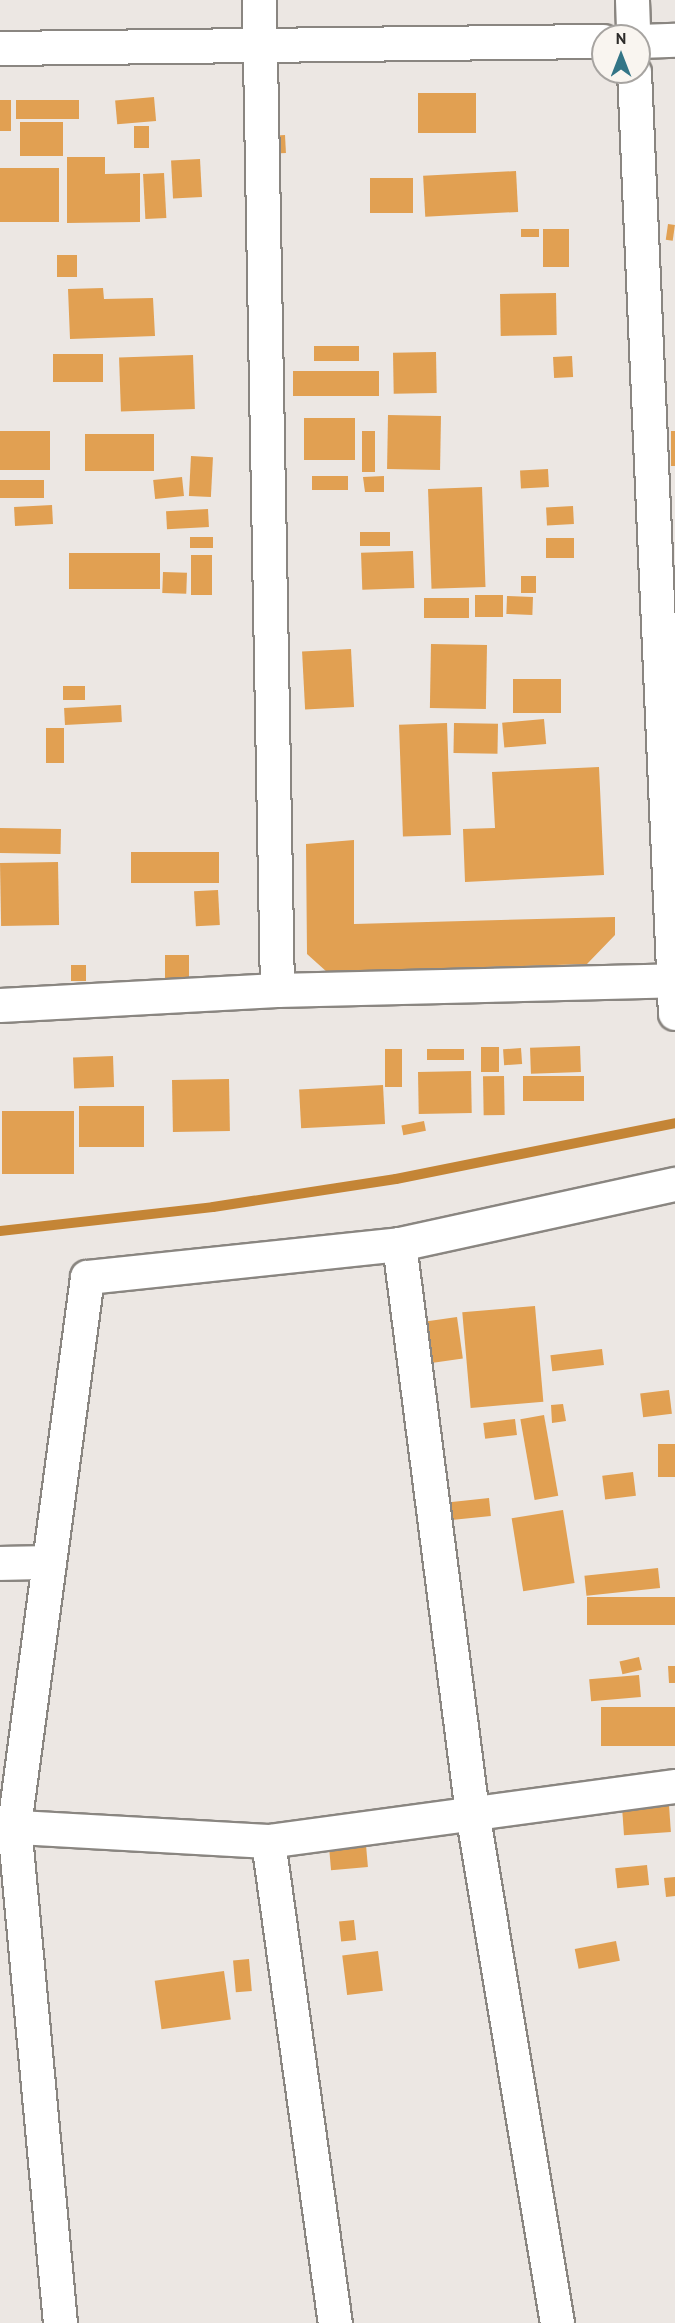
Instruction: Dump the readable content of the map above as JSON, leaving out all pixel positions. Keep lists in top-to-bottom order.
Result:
{
  "north": "top"
}
